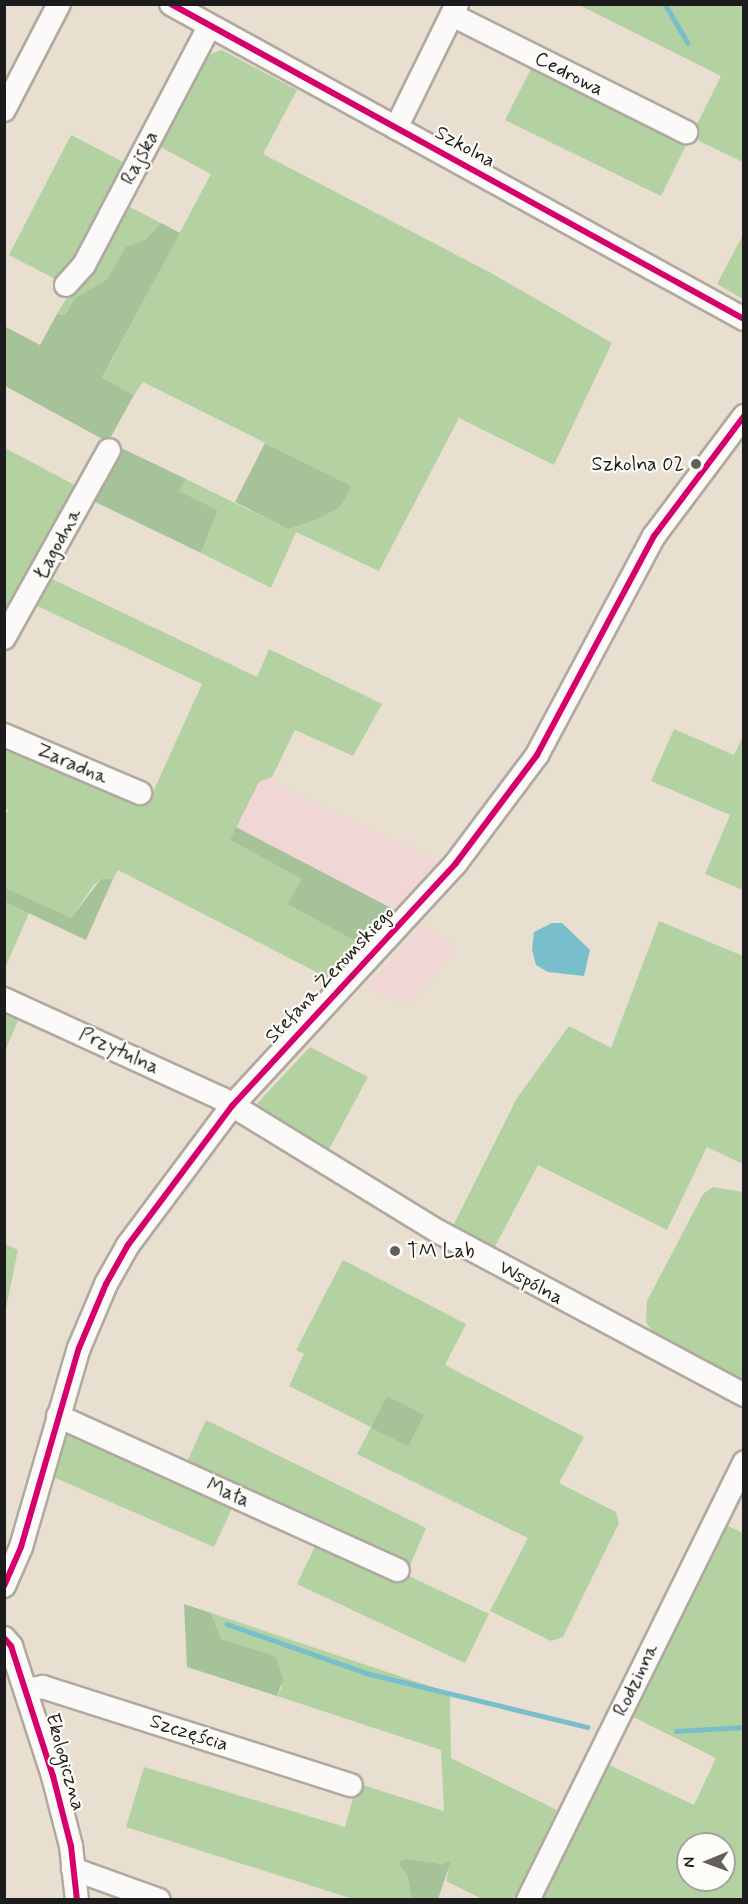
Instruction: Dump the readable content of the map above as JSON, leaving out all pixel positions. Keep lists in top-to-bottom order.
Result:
{
  "streets": {
    "street": [
      "Cedrowa",
      "Szkolna",
      "Rajska",
      "Łagodna",
      "Zaradna",
      "Stefana Żeromskiego",
      "Przytulna",
      "Wspólna",
      "Mała",
      "Rodzinna",
      "Szczęścia",
      "Ekologiczna"
    ]
  },
  "crossings": [
    ["Szkolna", "Rajska"],
    ["Stefana Żeromskiego", "Przytulna"],
    ["Stefana Żeromskiego", "Wspólna"],
    ["Stefana Żeromskiego", "Mała"],
    ["Przytulna", "Wspólna"],
    ["Szczęścia", "Ekologiczna"]
  ],
  "places": ["Szkolna 02", "TM Lab"],
  "north": "left"
}
